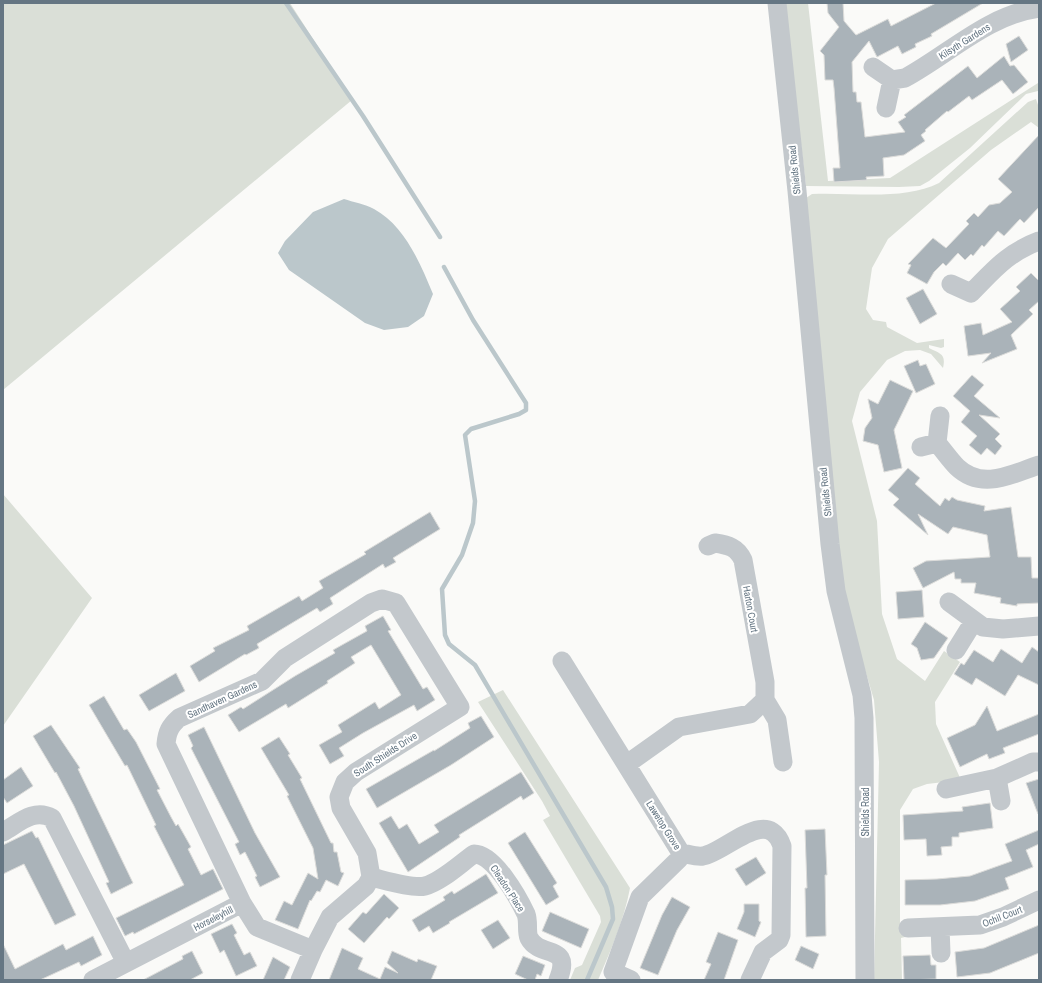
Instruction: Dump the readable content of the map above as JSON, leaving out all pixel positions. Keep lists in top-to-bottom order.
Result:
{
  "streets": {
    "street": [
      "Kilsyth Gardens",
      "Shields Road",
      "Harton Court",
      "Sandhaven Gardens",
      "South Shields Drive",
      "Lawetop Grove",
      "Cleadon Place",
      "Ochil Court",
      "Horseleyhill"
    ]
  },
  "crossings": [
    ["Sandhaven Gardens", "South Shields Drive"],
    ["Sandhaven Gardens", "Horseleyhill"],
    ["South Shields Drive", "Cleadon Place"]
  ]
}
